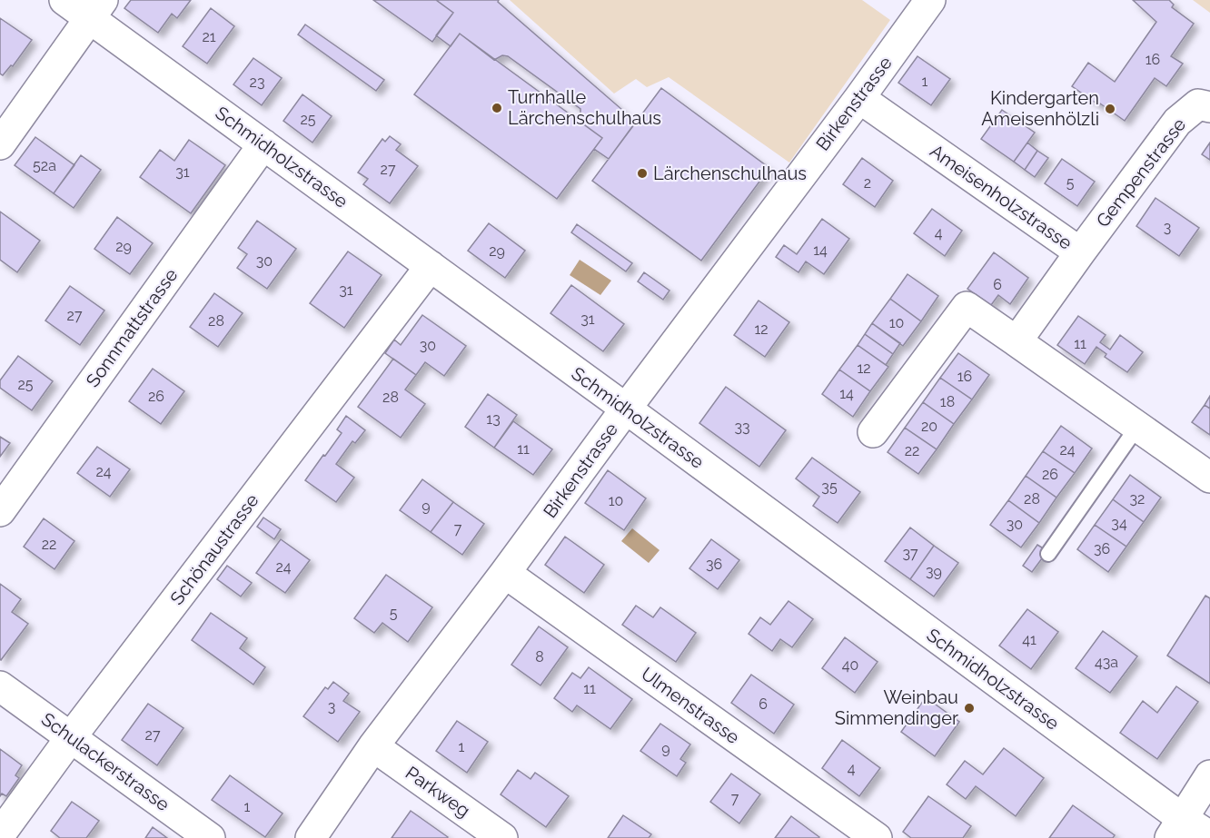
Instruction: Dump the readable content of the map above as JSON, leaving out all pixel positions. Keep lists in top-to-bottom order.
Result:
{
  "streets": {
    "street": [
      "Birkenstrasse",
      "Schmidholzstrasse",
      "Gempenstrasse",
      "Ameisenholzstrasse",
      "Sonnmattstrasse",
      "Schönaustrasse",
      "Ulmenstrasse",
      "Schulackerstrasse",
      "Parkweg"
    ]
  },
  "crossings": [
    ["Birkenstrasse", "Schmidholzstrasse"],
    ["Birkenstrasse", "Ameisenholzstrasse"],
    ["Birkenstrasse", "Ulmenstrasse"],
    ["Birkenstrasse", "Parkweg"],
    ["Schmidholzstrasse", "Sonnmattstrasse"],
    ["Schmidholzstrasse", "Schönaustrasse"],
    ["Gempenstrasse", "Ameisenholzstrasse"],
    ["Schönaustrasse", "Schulackerstrasse"]
  ],
  "places": [
    "Turnhalle Lärchenschulhaus",
    "Kindergarten Ameisenhölzli",
    "Lärchenschulhaus",
    "Weinbau Simmendinger"
  ],
  "house_numbers": [
    "21",
    "16",
    "1",
    "23",
    "25",
    "52a",
    "27",
    "31",
    "2",
    "5",
    "3",
    "4",
    "29",
    "14",
    "29",
    "30",
    "6",
    "31",
    "27",
    "31",
    "28",
    "10",
    "12",
    "11",
    "30",
    "12",
    "16",
    "25",
    "14",
    "26",
    "28",
    "18",
    "13",
    "20",
    "33",
    "11",
    "24",
    "22",
    "24",
    "26",
    "35",
    "28",
    "32",
    "10",
    "9",
    "34",
    "30",
    "7",
    "22",
    "36",
    "37",
    "36",
    "24",
    "39",
    "5",
    "41",
    "8",
    "43a",
    "40",
    "11",
    "6",
    "3",
    "27",
    "1",
    "9",
    "4",
    "7",
    "1"
  ]
}
